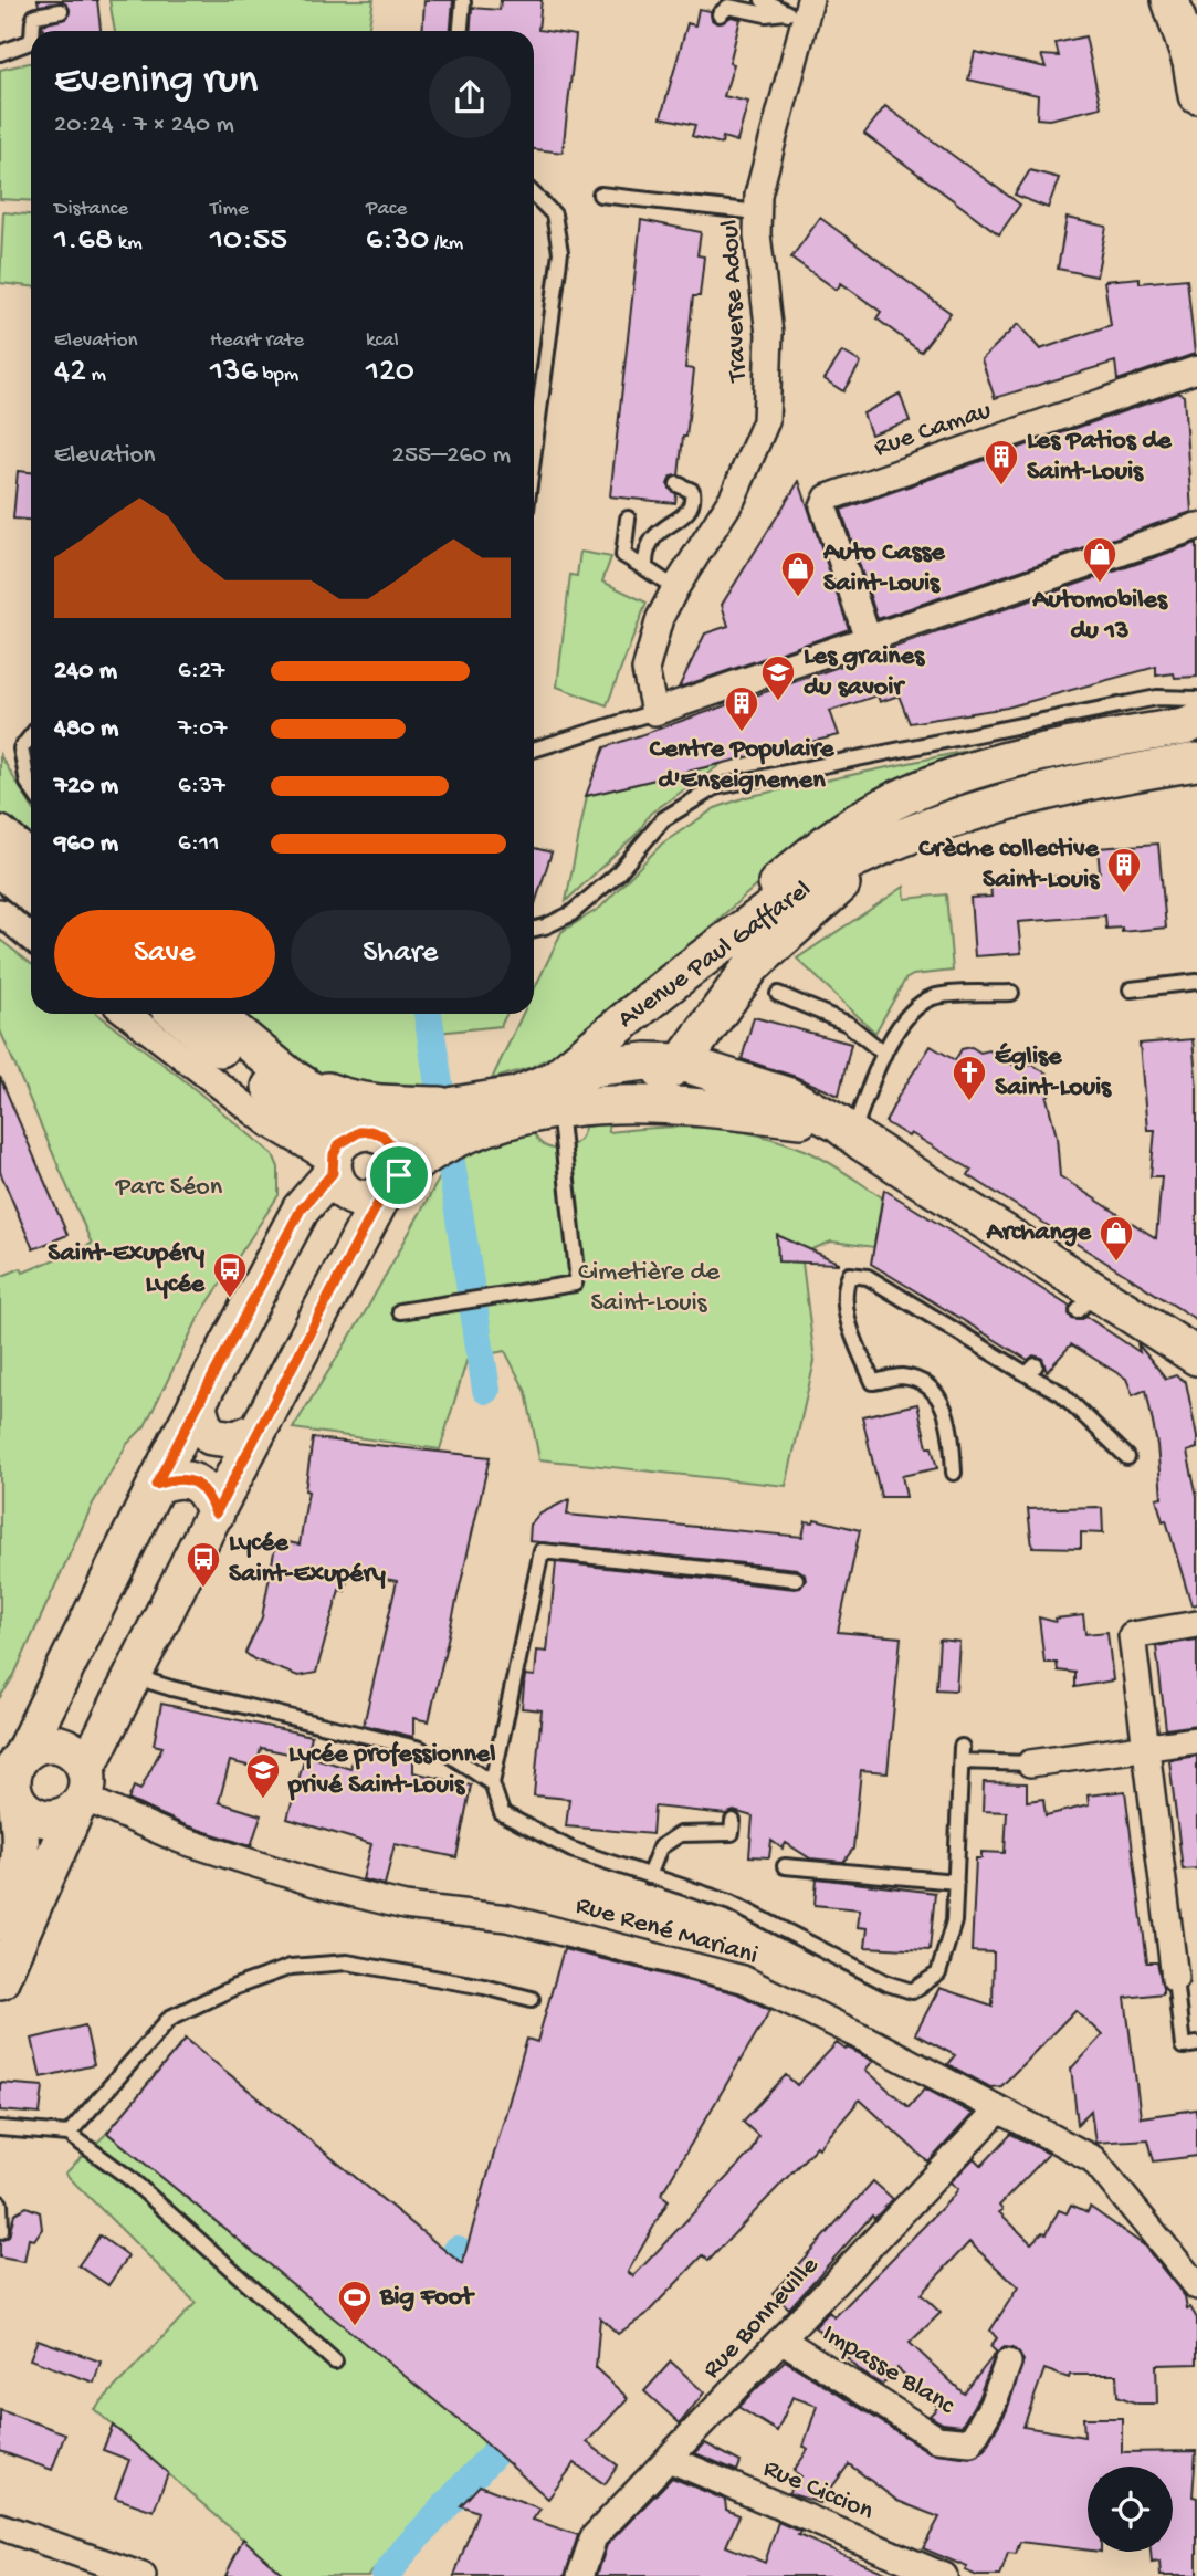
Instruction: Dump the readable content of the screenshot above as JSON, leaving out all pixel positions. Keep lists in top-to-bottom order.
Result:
{
  "streets": {
    "street": [
      "Traverse Adoul",
      "Rue Camau",
      "Avenue Paul Gaffarel",
      "Rue René Mariani",
      "Rue Bonneville",
      "Impasse Blanc",
      "Rue Ciccion"
    ]
  },
  "crossings": [
    ["Rue René Mariani", "Rue Bonneville"],
    ["Rue Bonneville", "Impasse Blanc"],
    ["Rue Bonneville", "Rue Ciccion"]
  ],
  "parks": ["Parc Séon", "Cimetière de Saint-Louis"],
  "places": {
    "building": ["Les Patios de Saint-Louis", "Centre Populaire d'Enseignemen", "Crèche collective Saint-Louis"],
    "shop": ["Automobiles du 13", "Auto Casse Saint-Louis", "Archange"],
    "school or university": ["Les graines du savoir", "Lycée professionnel privé Saint-Louis"],
    "church": ["Église Saint-Louis"],
    "bus stop": ["Saint-Exupéry Lycée", "Lycée Saint-Exupéry"],
    "sports": ["Big Foot"]
  },
  "page": {
    "heading": ["Evening run", "20:24 · 7 × 240 m"],
    "stats": [
      ["Distance", "1.68 km"],
      ["Time", "10:55"],
      ["Pace", "6:30 /km"],
      ["Elevation", "42 m"],
      ["Heart rate", "136 bpm"],
      ["kcal", "120"]
    ],
    "chart": ["Elevation", "255–260 m"],
    "list": [
      {
        "name": "240 m",
        "note": "6:27"
      },
      {
        "name": "480 m",
        "note": "7:07"
      },
      {
        "name": "720 m",
        "note": "6:37"
      },
      {
        "name": "960 m",
        "note": "6:11"
      }
    ],
    "buttons": ["Save", "Share"]
  }
}
